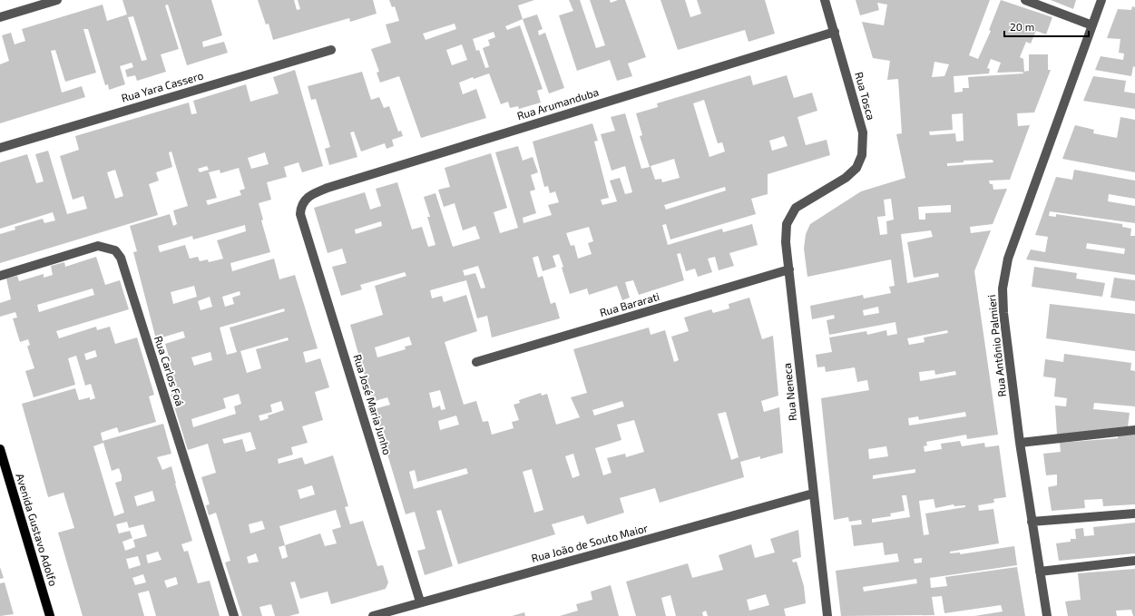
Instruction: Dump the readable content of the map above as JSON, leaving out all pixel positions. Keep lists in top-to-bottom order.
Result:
{
  "streets": {
    "main road": ["Avenida Gustavo Adolfo"],
    "street": [
      "Rua Yara Cassero",
      "Rua Tosca",
      "Rua Arumanduba",
      "Rua Bararati",
      "Rua Antônio Palmieri",
      "Rua Carlos Foá",
      "Rua Neneca",
      "Rua José Maria Junho",
      "Rua João de Souto Maior"
    ]
  },
  "crossings": [
    ["Rua Tosca", "Rua Arumanduba"],
    ["Rua Tosca", "Rua Neneca"],
    ["Rua Arumanduba", "Rua José Maria Junho"],
    ["Rua Bararati", "Rua Neneca"],
    ["Rua Neneca", "Rua João de Souto Maior"],
    ["Rua José Maria Junho", "Rua João de Souto Maior"]
  ],
  "scale_bar": "20 m"
}
